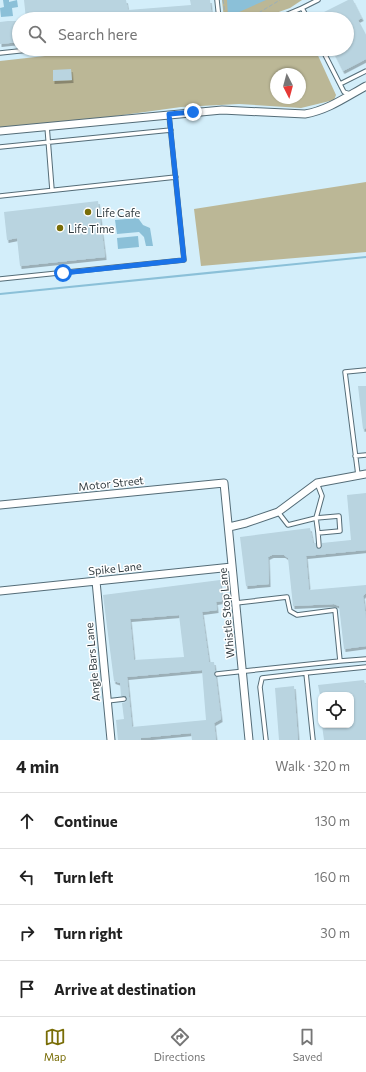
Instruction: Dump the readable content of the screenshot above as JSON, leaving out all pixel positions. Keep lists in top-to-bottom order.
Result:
{
  "streets": {
    "street": [
      "Motor Street",
      "Spike Lane",
      "Whistle Stop Lane",
      "Angle Bars Lane"
    ]
  },
  "crossings": [
    ["Motor Street", "Whistle Stop Lane"],
    ["Spike Lane", "Whistle Stop Lane"],
    ["Spike Lane", "Angle Bars Lane"]
  ],
  "places": ["Life Cafe", "Life Time"],
  "north": "bottom",
  "page": {
    "search": "Search here",
    "heading": ["4 min", "Walk · 320 m"],
    "list": [
      ["Continue", "130 m"],
      ["Turn left", "160 m"],
      ["Turn right", "30 m"],
      "Arrive at destination"
    ],
    "nav": ["Map", "Directions", "Saved"]
  }
}
